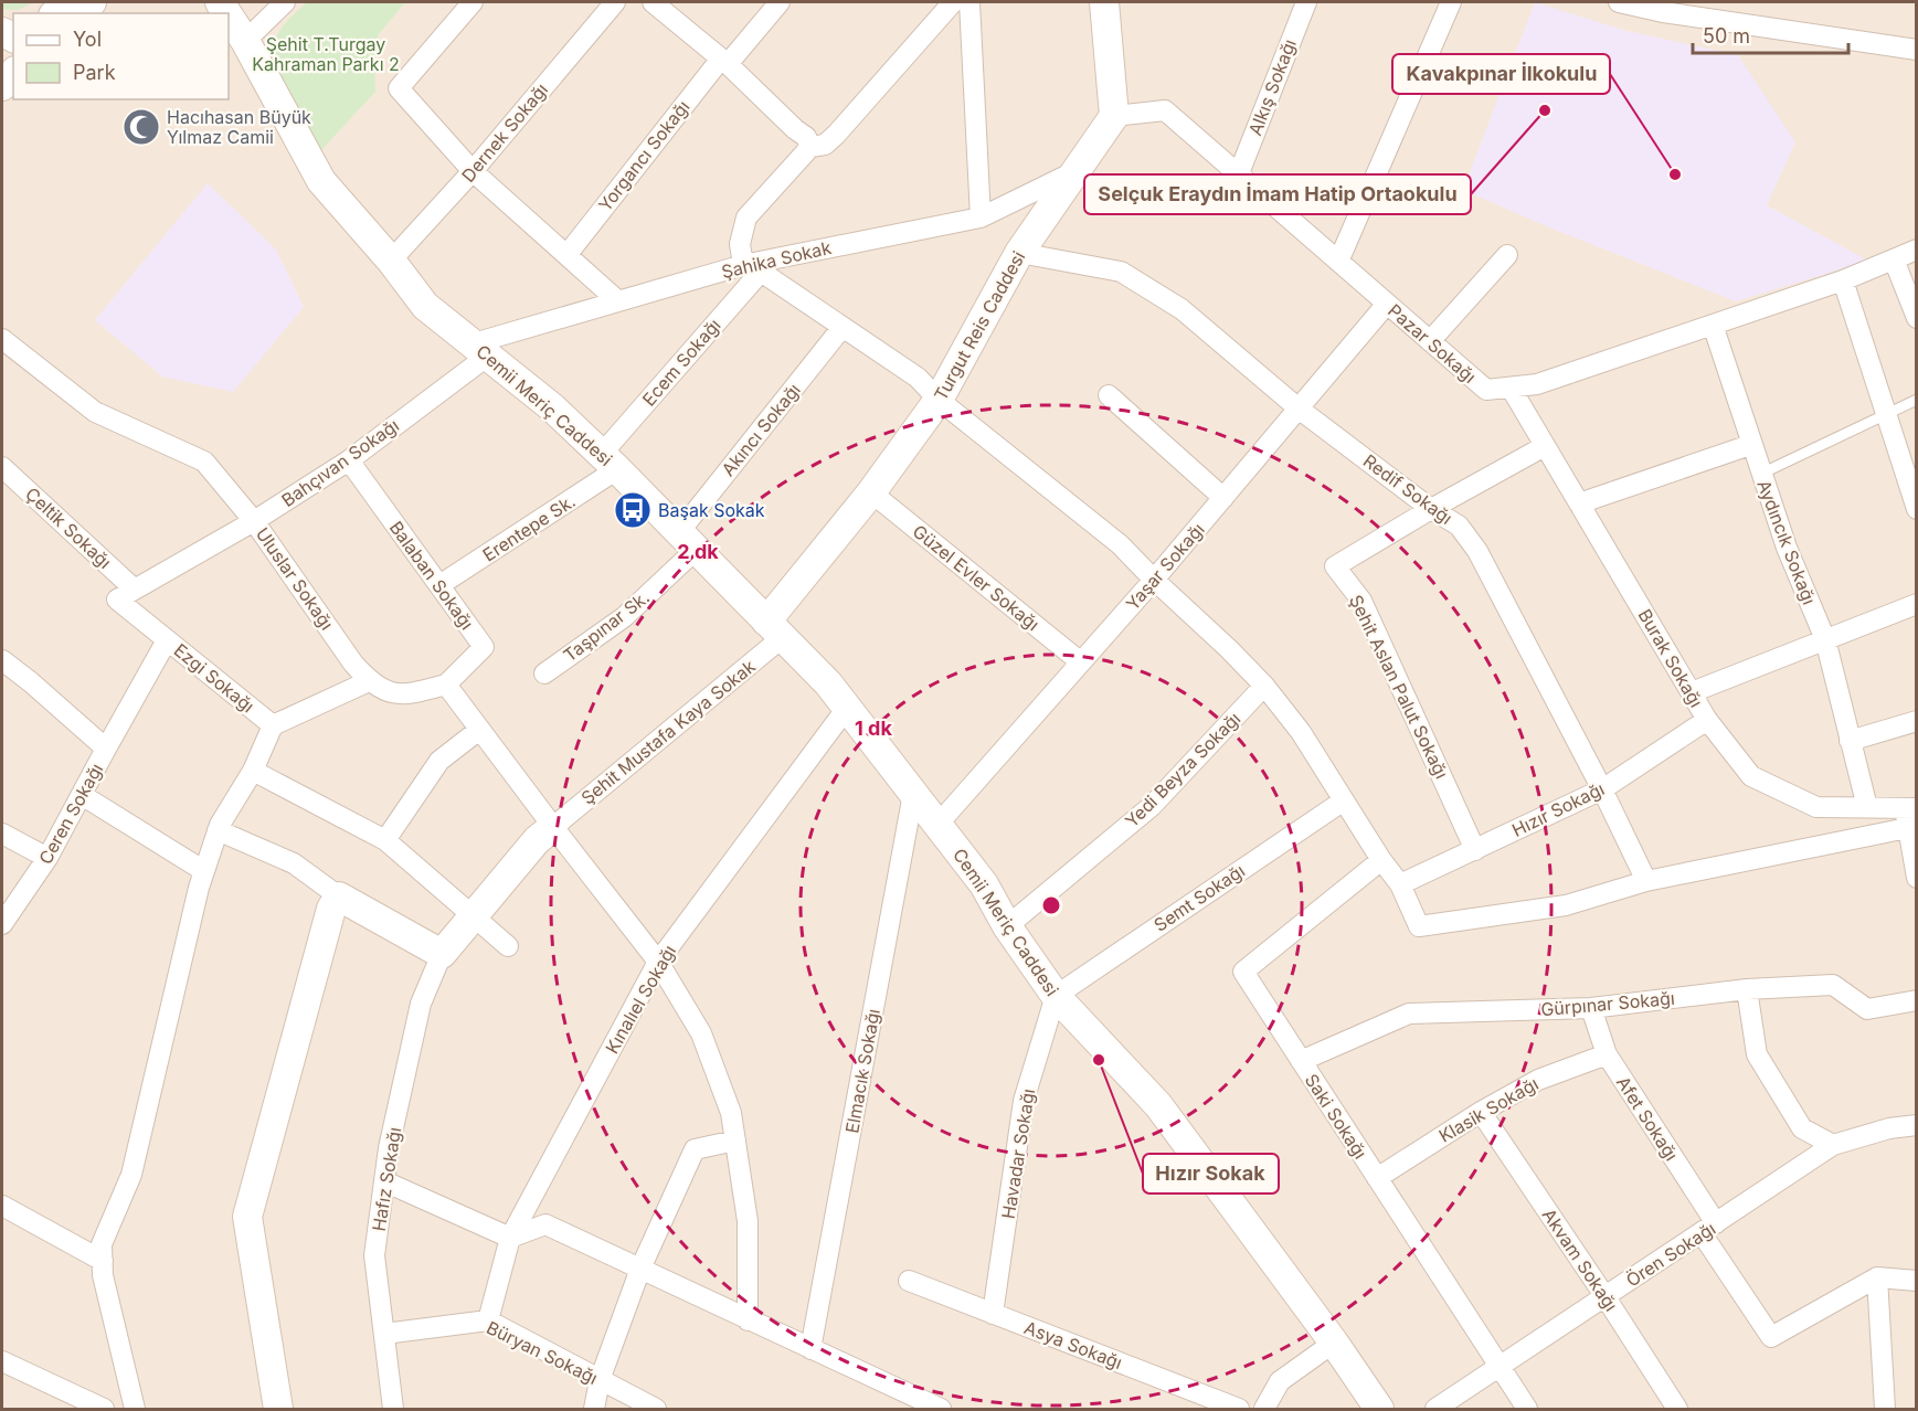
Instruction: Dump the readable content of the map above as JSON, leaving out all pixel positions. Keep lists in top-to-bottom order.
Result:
{
  "streets": {
    "street": [
      "Alkış Sokağı",
      "Dernek Sokağı",
      "Yorgancı Sokağı",
      "Şahika Sokak",
      "Turgut Reis Caddesi",
      "Pazar Sokağı",
      "Ecem Sokağı",
      "Cemii Meriç Caddesi",
      "Akıncı Sokağı",
      "Bahçıvan Sokağı",
      "Redif Sokağı",
      "Çeltik Sokağı",
      "Erentepe Sk.",
      "Aydıncık Sokağı",
      "Yaşar Sokağı",
      "Balaban Sokağı",
      "Güzel Evler Sokağı",
      "Uluslar Sokağı",
      "Taşpınar Sk.",
      "Burak Sokağı",
      "Ezgi Sokağı",
      "Şehit Aslan Palut Sokağı",
      "Şehit Mustafa Kaya Sokak",
      "Yedi Beyza Sokağı",
      "Hızır Sokağı",
      "Ceren Sokağı",
      "Semt Sokağı",
      "Kınalıel Sokağı",
      "Gürpınar Sokağı",
      "Elmacık Sokağı",
      "Klasik Sokağı",
      "Saki Sokağı",
      "Afet Sokağı",
      "Havadar Sokağı",
      "Hafız Sokağı",
      "Ören Sokağı",
      "Akvam Sokağı",
      "Asya Sokağı",
      "Büryan Sokağı"
    ]
  },
  "crossings": [
    ["Alkış Sokağı", "Pazar Sokağı"],
    ["Dernek Sokağı", "Cemii Meriç Caddesi"],
    ["Şahika Sokak", "Turgut Reis Caddesi"],
    ["Şahika Sokak", "Ecem Sokağı"],
    ["Şahika Sokak", "Cemii Meriç Caddesi"],
    ["Şahika Sokak", "Bahçıvan Sokağı"],
    ["Turgut Reis Caddesi", "Pazar Sokağı"],
    ["Turgut Reis Caddesi", "Cemii Meriç Caddesi"],
    ["Turgut Reis Caddesi", "Redif Sokağı"],
    ["Turgut Reis Caddesi", "Güzel Evler Sokağı"],
    ["Turgut Reis Caddesi", "Şehit Mustafa Kaya Sokak"],
    ["Pazar Sokağı", "Aydıncık Sokağı"],
    ["Pazar Sokağı", "Yaşar Sokağı"],
    ["Pazar Sokağı", "Burak Sokağı"],
    ["Ecem Sokağı", "Cemii Meriç Caddesi"],
    ["Ecem Sokağı", "Erentepe Sk."],
    ["Cemii Meriç Caddesi", "Akıncı Sokağı"],
    ["Cemii Meriç Caddesi", "Bahçıvan Sokağı"],
    ["Cemii Meriç Caddesi", "Erentepe Sk."],
    ["Cemii Meriç Caddesi", "Yaşar Sokağı"],
    ["Cemii Meriç Caddesi", "Taşpınar Sk."],
    ["Cemii Meriç Caddesi", "Şehit Mustafa Kaya Sokak"],
    ["Cemii Meriç Caddesi", "Yedi Beyza Sokağı"],
    ["Cemii Meriç Caddesi", "Semt Sokağı"],
    ["Cemii Meriç Caddesi", "Kınalıel Sokağı"],
    ["Cemii Meriç Caddesi", "Elmacık Sokağı"],
    ["Cemii Meriç Caddesi", "Havadar Sokağı"],
    ["Akıncı Sokağı", "Taşpınar Sk."],
    ["Bahçıvan Sokağı", "Çeltik Sokağı"],
    ["Bahçıvan Sokağı", "Balaban Sokağı"],
    ["Bahçıvan Sokağı", "Uluslar Sokağı"],
    ["Bahçıvan Sokağı", "Ezgi Sokağı"],
    ["Redif Sokağı", "Yaşar Sokağı"],
    ["Redif Sokağı", "Şehit Aslan Palut Sokağı"],
    ["Redif Sokağı", "Hızır Sokağı"],
    ["Çeltik Sokağı", "Ezgi Sokağı"],
    ["Erentepe Sk.", "Balaban Sokağı"],
    ["Aydıncık Sokağı", "Burak Sokağı"],
    ["Yaşar Sokağı", "Güzel Evler Sokağı"],
    ["Balaban Sokağı", "Uluslar Sokağı"],
    ["Burak Sokağı", "Şehit Aslan Palut Sokağı"],
    ["Burak Sokağı", "Hızır Sokağı"],
    ["Şehit Aslan Palut Sokağı", "Hızır Sokağı"],
    ["Semt Sokağı", "Havadar Sokağı"],
    ["Kınalıel Sokağı", "Büryan Sokağı"],
    ["Gürpınar Sokağı", "Saki Sokağı"],
    ["Gürpınar Sokağı", "Afet Sokağı"],
    ["Klasik Sokağı", "Saki Sokağı"],
    ["Klasik Sokağı", "Afet Sokağı"],
    ["Klasik Sokağı", "Akvam Sokağı"],
    ["Saki Sokağı", "Ören Sokağı"],
    ["Afet Sokağı", "Ören Sokağı"],
    ["Havadar Sokağı", "Asya Sokağı"],
    ["Hafız Sokağı", "Büryan Sokağı"],
    ["Ören Sokağı", "Akvam Sokağı"]
  ],
  "parks": ["Şehit T.Turgay Kahraman Parkı 2"],
  "places": {
    "other": ["Selçuk Eraydın İmam Hatip Ortaokulu", "Kavakpınar İlkokulu", "Hızır Sokak"],
    "mosque": ["Hacıhasan Büyük Yılmaz Camii"],
    "bus stop": ["Başak Sokak"]
  },
  "legend": ["Yol", "Park"],
  "scale_bar": "50 m",
  "rings": ["2 dk", "1 dk"]
}
